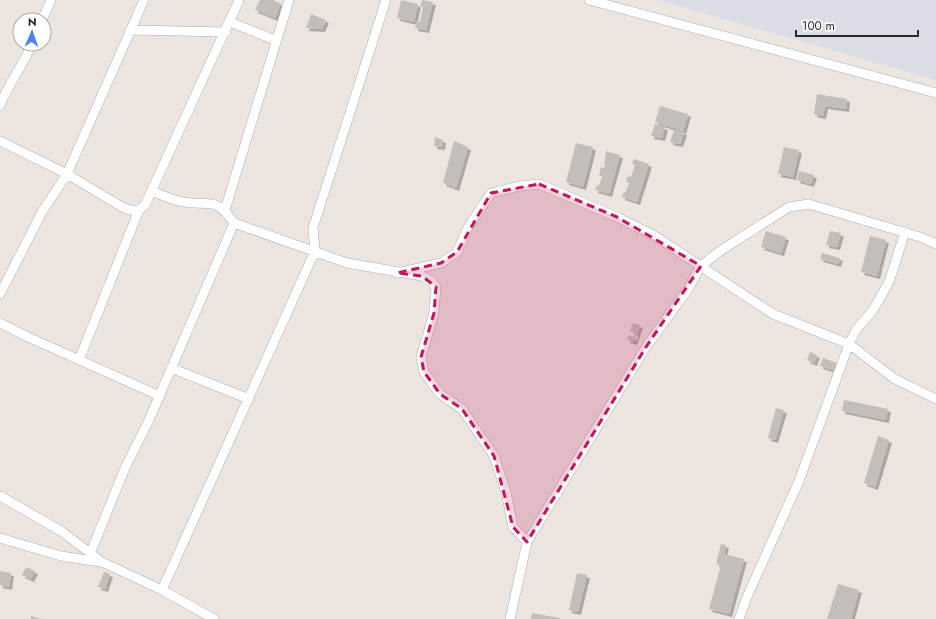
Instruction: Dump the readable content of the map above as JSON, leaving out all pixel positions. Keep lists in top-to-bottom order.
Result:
{
  "scale_bar": "100 m",
  "north": "top"
}
